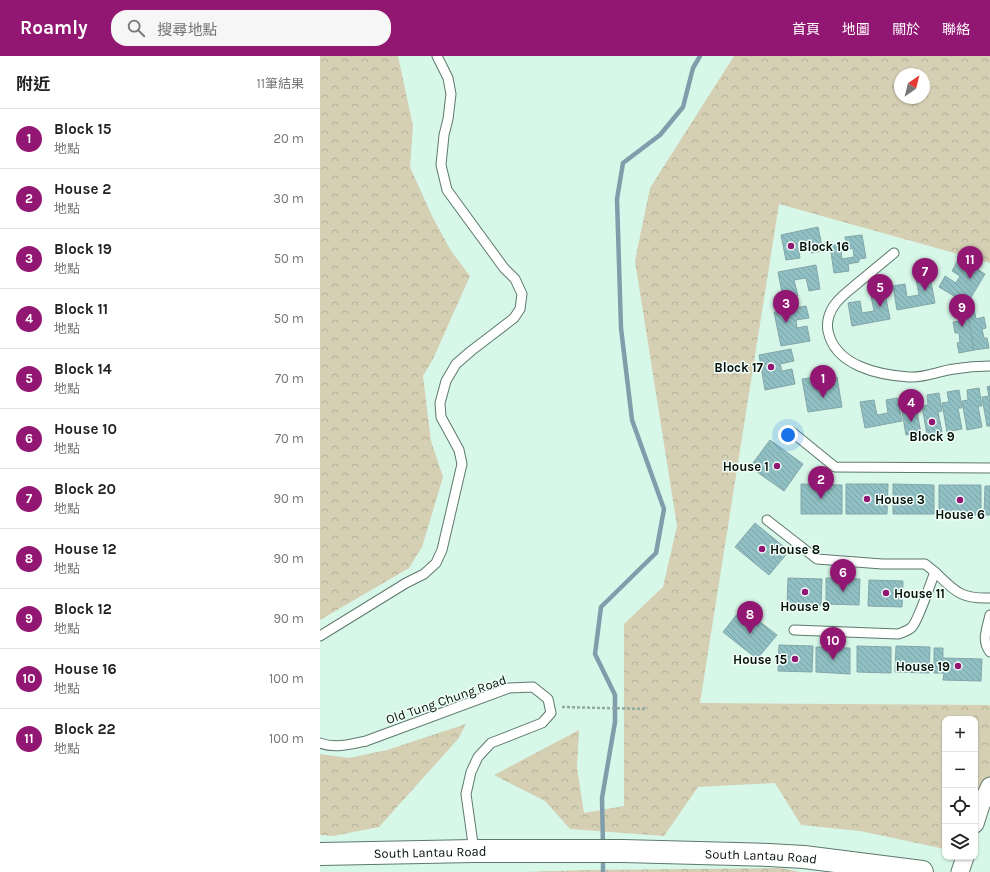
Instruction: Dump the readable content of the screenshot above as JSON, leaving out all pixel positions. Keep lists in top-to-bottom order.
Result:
{
  "streets": {
    "main road": ["South Lantau Road"],
    "lane": ["Old Tung Chung Road"]
  },
  "places": [
    "Block 16",
    "Block 17",
    "Block 9",
    "House 1",
    "House 3",
    "House 6",
    "House 8",
    "House 9",
    "House 11",
    "House 15",
    "House 19"
  ],
  "north": "top right",
  "page": {
    "header": "Roamly",
    "search": "搜尋地點",
    "nav": [
      "首頁",
      "地圖",
      "關於",
      "聯絡"
    ],
    "heading": ["附近", "11筆結果"],
    "list": [
      {
        "mark": "1",
        "name": "Block 15",
        "note": "地點",
        "value": "20 m"
      },
      {
        "mark": "2",
        "name": "House 2",
        "note": "地點",
        "value": "30 m"
      },
      {
        "mark": "3",
        "name": "Block 19",
        "note": "地點",
        "value": "50 m"
      },
      {
        "mark": "4",
        "name": "Block 11",
        "note": "地點",
        "value": "50 m"
      },
      {
        "mark": "5",
        "name": "Block 14",
        "note": "地點",
        "value": "70 m"
      },
      {
        "mark": "6",
        "name": "House 10",
        "note": "地點",
        "value": "70 m"
      },
      {
        "mark": "7",
        "name": "Block 20",
        "note": "地點",
        "value": "90 m"
      },
      {
        "mark": "8",
        "name": "House 12",
        "note": "地點",
        "value": "90 m"
      },
      {
        "mark": "9",
        "name": "Block 12",
        "note": "地點",
        "value": "90 m"
      },
      {
        "mark": "10",
        "name": "House 16",
        "note": "地點",
        "value": "100 m"
      },
      {
        "mark": "11",
        "name": "Block 22",
        "note": "地點",
        "value": "100 m"
      }
    ],
    "pins": [
      "11",
      "7",
      "5",
      "3",
      "9",
      "1",
      "4",
      "2",
      "6",
      "8",
      "10"
    ],
    "map_buttons": ["+", "−"]
  }
}
